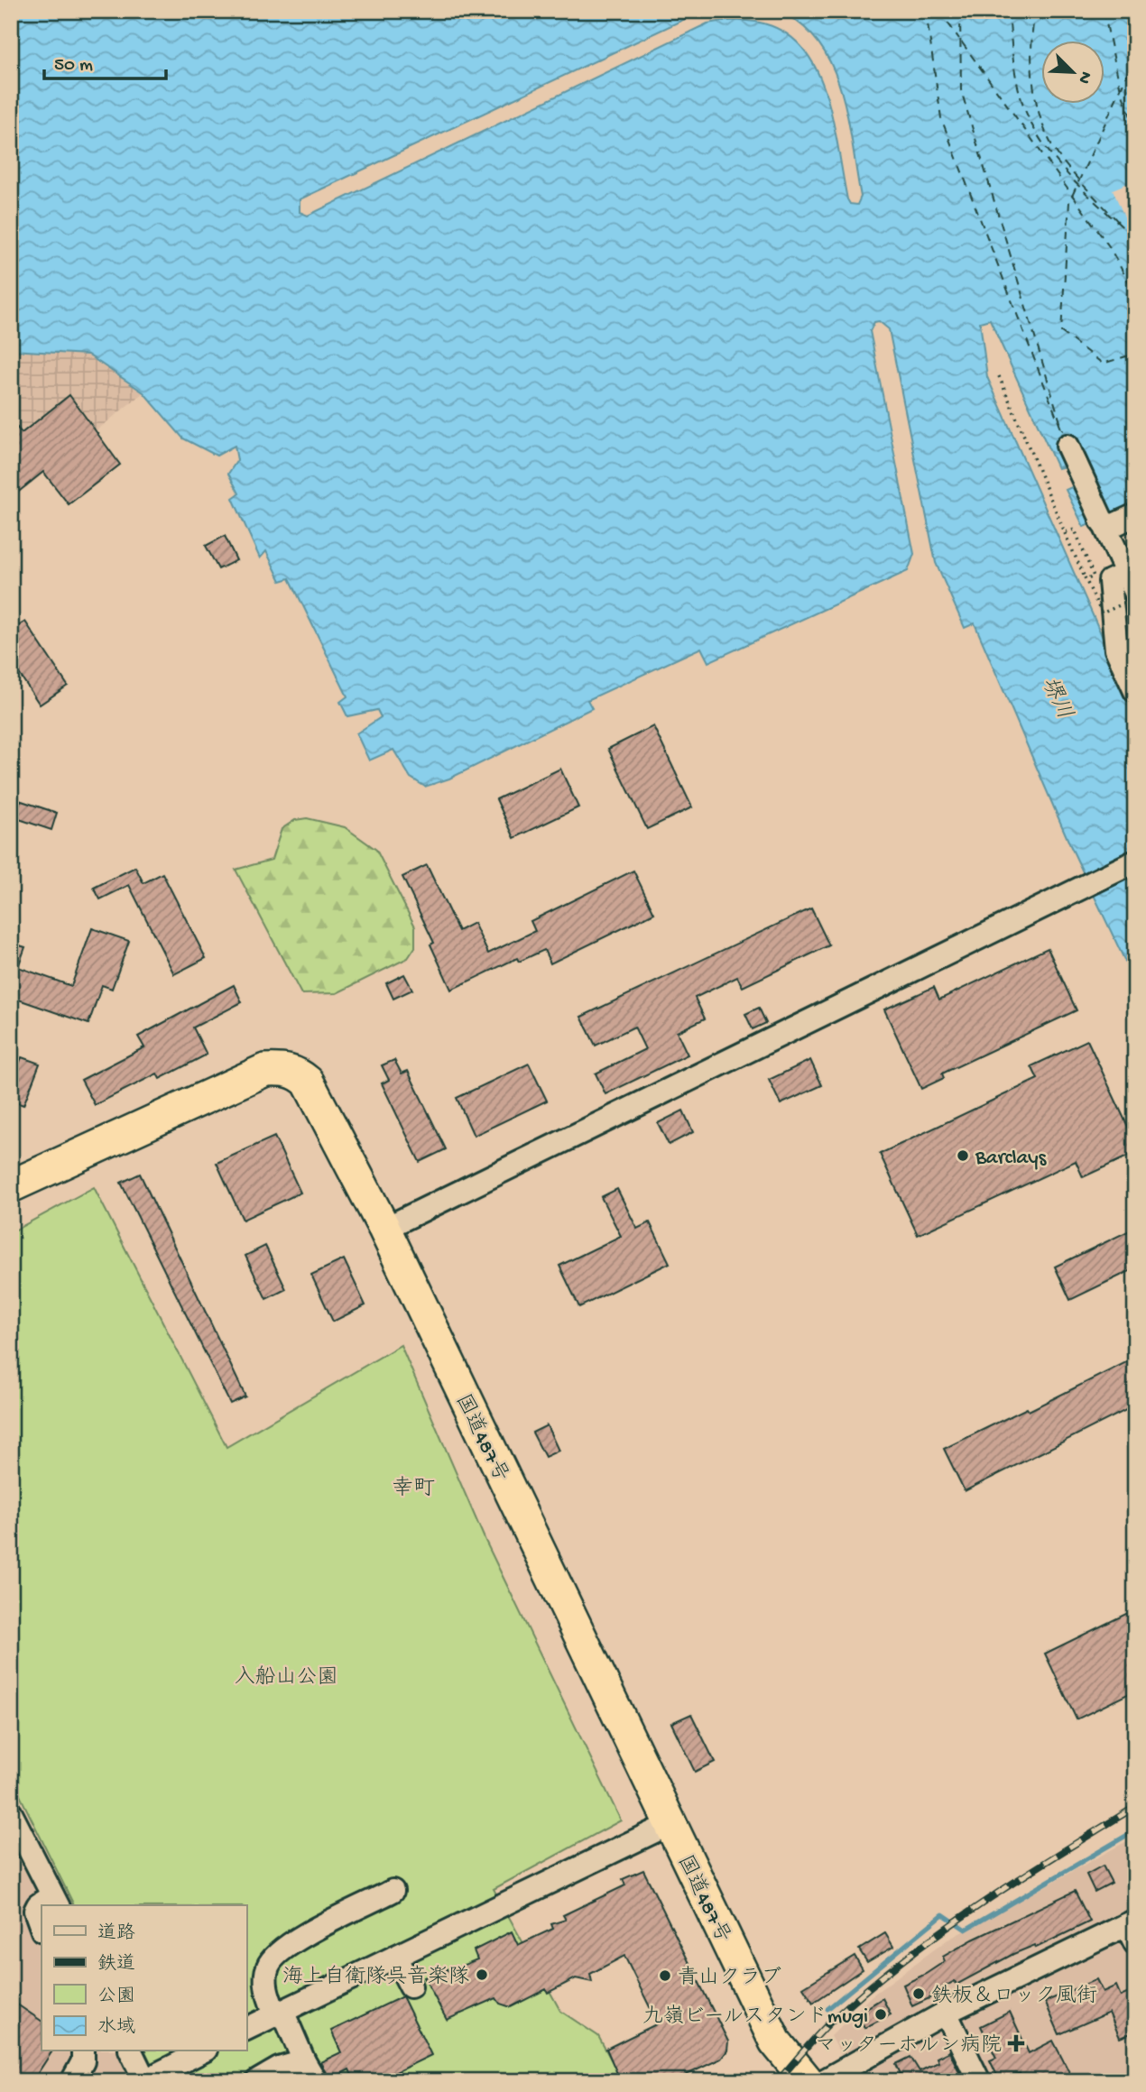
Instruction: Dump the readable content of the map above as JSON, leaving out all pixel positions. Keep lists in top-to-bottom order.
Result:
{
  "streets": {
    "highway": ["国道487号"]
  },
  "districts": ["幸町"],
  "water": ["堺川"],
  "parks": ["入船山公園"],
  "places": {
    "other": [
      "Barclays",
      "海上自衛隊呉音楽隊",
      "青山クラブ",
      "鉄板＆ロック風街",
      "九嶺ビールスタンドmugi"
    ],
    "health": ["マッターホルン病院"]
  },
  "legend": [
    "道路",
    "鉄道",
    "公園",
    "水域"
  ],
  "scale_bar": "50 m",
  "north": "bottom right"
}
